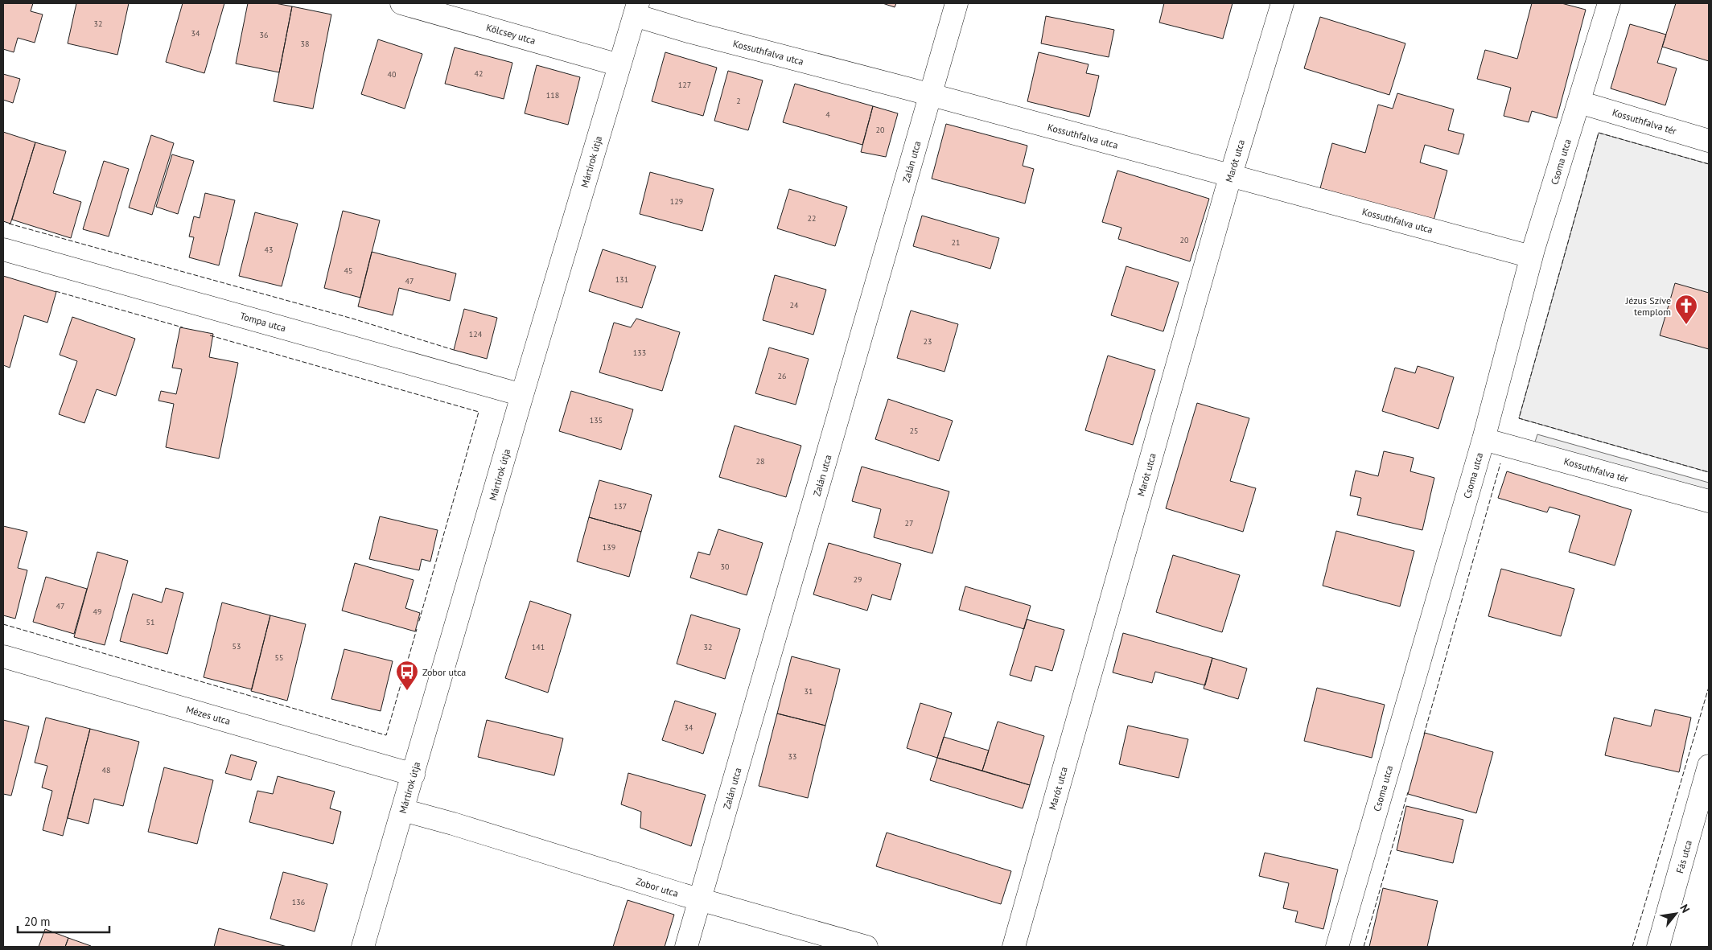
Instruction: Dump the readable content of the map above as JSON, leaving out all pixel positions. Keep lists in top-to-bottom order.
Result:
{
  "streets": {
    "street": [
      "Kölcsey utca",
      "Kossuthfalva utca",
      "Kossuthfalva tér",
      "Marót utca",
      "Mártírok útja",
      "Zalán utca",
      "Csoma utca",
      "Tompa utca",
      "Mézes utca",
      "Fás utca",
      "Zobor utca"
    ]
  },
  "crossings": [
    ["Kölcsey utca", "Mártírok útja"],
    ["Kossuthfalva utca", "Marót utca"],
    ["Kossuthfalva utca", "Mártírok útja"],
    ["Kossuthfalva utca", "Zalán utca"],
    ["Kossuthfalva utca", "Csoma utca"],
    ["Kossuthfalva tér", "Csoma utca"],
    ["Mártírok útja", "Tompa utca"],
    ["Mártírok útja", "Mézes utca"],
    ["Mártírok útja", "Zobor utca"],
    ["Zalán utca", "Zobor utca"]
  ],
  "places": {
    "church": ["Jézus Szíve templom"],
    "bus stop": ["Zobor utca"]
  },
  "house_numbers": [
    "32",
    "34",
    "36",
    "38",
    "42",
    "40",
    "127",
    "118",
    "2",
    "4",
    "20",
    "129",
    "22",
    "20",
    "21",
    "43",
    "45",
    "131",
    "47",
    "24",
    "124",
    "23",
    "133",
    "26",
    "135",
    "25",
    "28",
    "137",
    "27",
    "139",
    "30",
    "29",
    "47",
    "49",
    "51",
    "53",
    "141",
    "32",
    "55",
    "31",
    "34",
    "33",
    "48",
    "136"
  ],
  "scale_bar": "20 m",
  "north": "top right"
}
